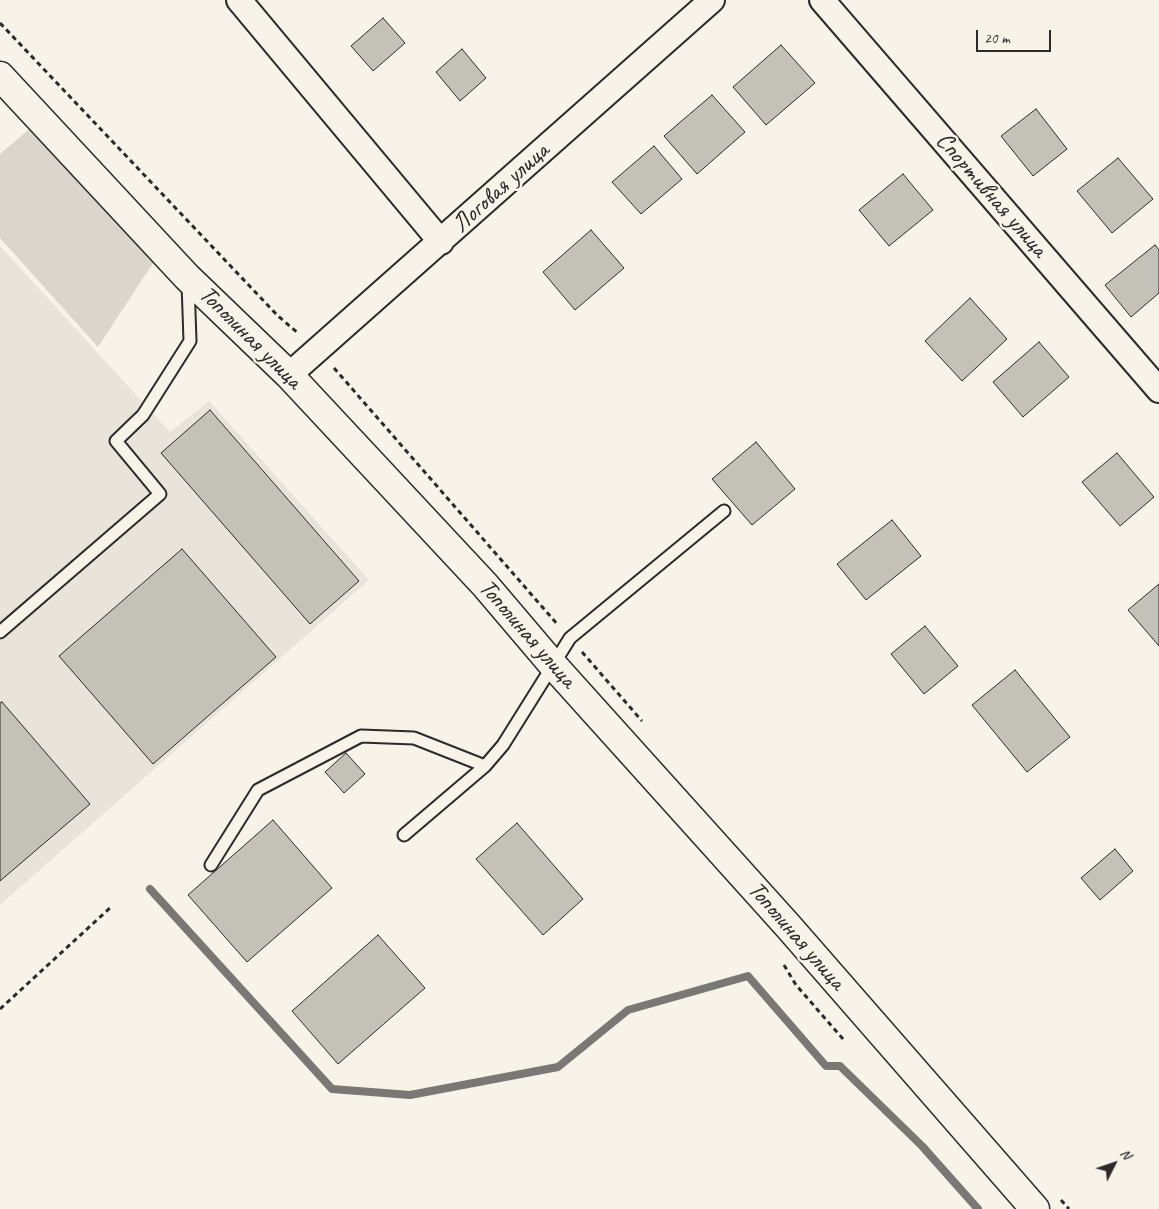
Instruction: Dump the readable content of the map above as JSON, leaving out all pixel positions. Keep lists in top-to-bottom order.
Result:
{
  "streets": {
    "main road": ["Тополиная улица"],
    "street": ["Логовая улица", "Спортивная улица"]
  },
  "crossings": [
    ["Логовая улица", "Тополиная улица"]
  ],
  "scale_bar": "20 m",
  "north": "top right"
}
